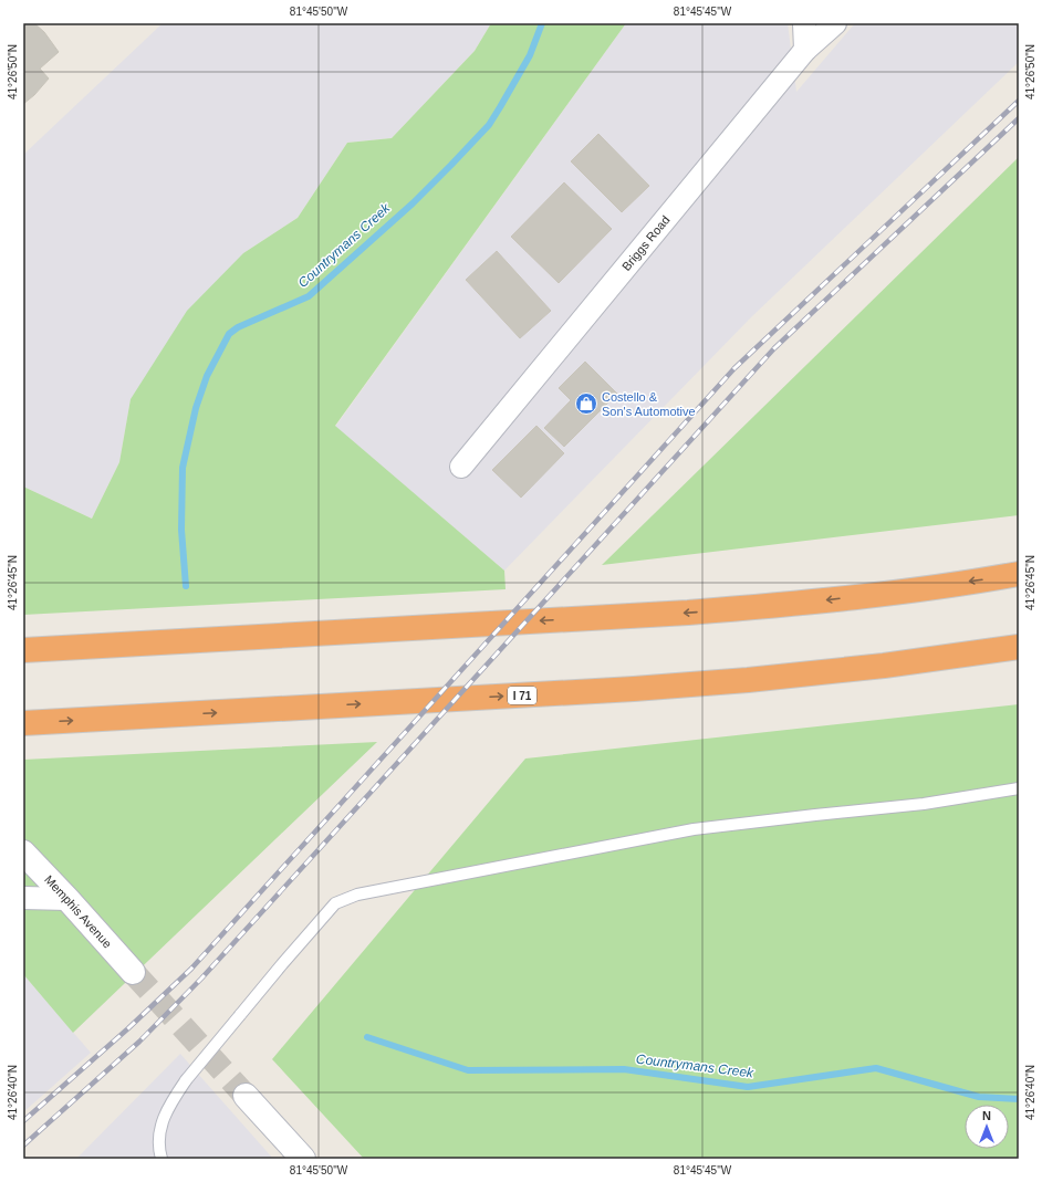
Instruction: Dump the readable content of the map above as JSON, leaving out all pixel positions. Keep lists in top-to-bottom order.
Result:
{
  "streets": {
    "highway": ["I 71"],
    "main road": ["Memphis Avenue"],
    "street": ["Briggs Road"]
  },
  "water": ["Countrymans Creek"],
  "places": {
    "shop": ["Costello & Son's Automotive"]
  },
  "north": "top",
  "coordinates": [
    "81°45'50\"W",
    "81°45'45\"W",
    "41°26'50\"N",
    "41°26'45\"N",
    "41°26'40\"N"
  ]
}
